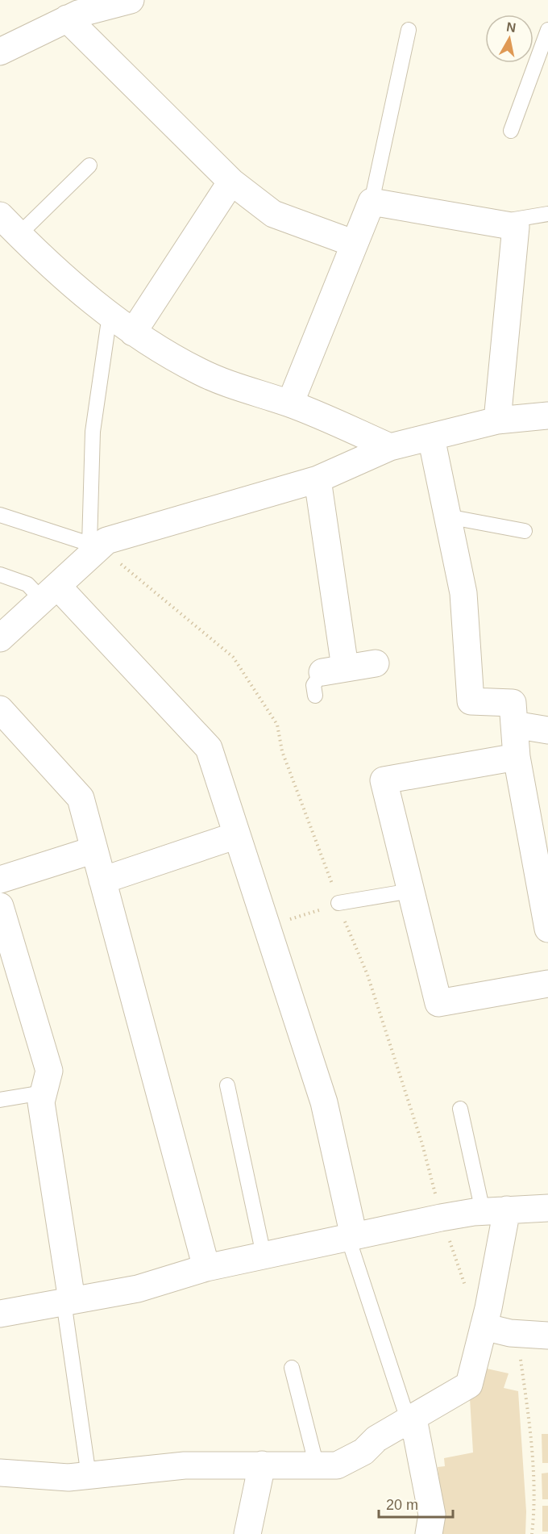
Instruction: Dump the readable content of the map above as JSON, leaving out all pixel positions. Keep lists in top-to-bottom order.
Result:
{
  "scale_bar": "20 m",
  "north": "top"
}
